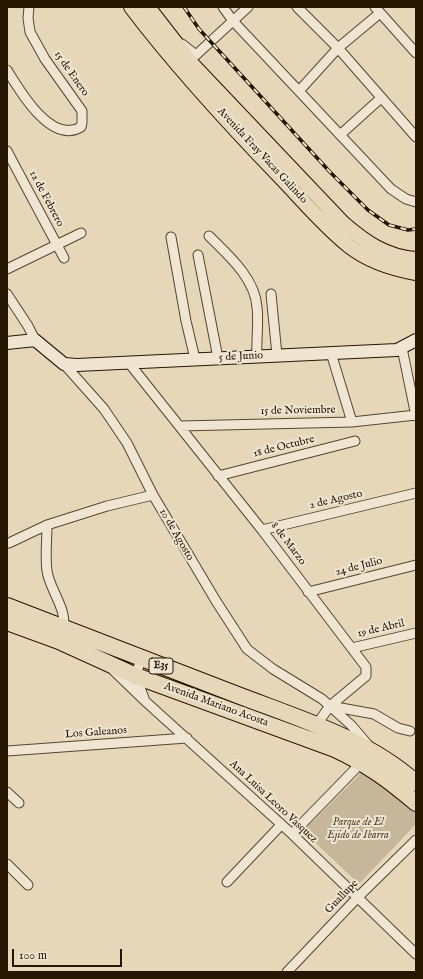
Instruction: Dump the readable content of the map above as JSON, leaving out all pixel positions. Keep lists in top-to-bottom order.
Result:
{
  "streets": {
    "highway": ["E35", "Avenida Mariano Acosta"],
    "main road": ["Avenida Fray Vacas Galindo"],
    "street": [
      "15 de Enero",
      "12 de Febrero",
      "5 de Junio",
      "15 de Noviembre",
      "18 de Octubre",
      "2 de Agosto",
      "10 de Agosto",
      "8 de Marzo",
      "24 de Julio",
      "19 de Abril",
      "Los Galeanos",
      "Ana Luisa Leoro Vasquez",
      "Guallupe"
    ]
  },
  "crossings": [
    ["5 de Junio", "10 de Agosto"],
    ["5 de Junio", "8 de Marzo"],
    ["15 de Noviembre", "8 de Marzo"],
    ["18 de Octubre", "8 de Marzo"],
    ["2 de Agosto", "8 de Marzo"],
    ["10 de Agosto", "8 de Marzo"],
    ["10 de Agosto", "Avenida Mariano Acosta"],
    ["8 de Marzo", "24 de Julio"],
    ["8 de Marzo", "19 de Abril"],
    ["8 de Marzo", "Avenida Mariano Acosta"],
    ["Avenida Mariano Acosta", "Ana Luisa Leoro Vasquez"],
    ["Los Galeanos", "Ana Luisa Leoro Vasquez"],
    ["Ana Luisa Leoro Vasquez", "Guallupe"]
  ],
  "parks": ["Parque de El Ejido de Ibarra"],
  "scale_bar": "100 m"
}
